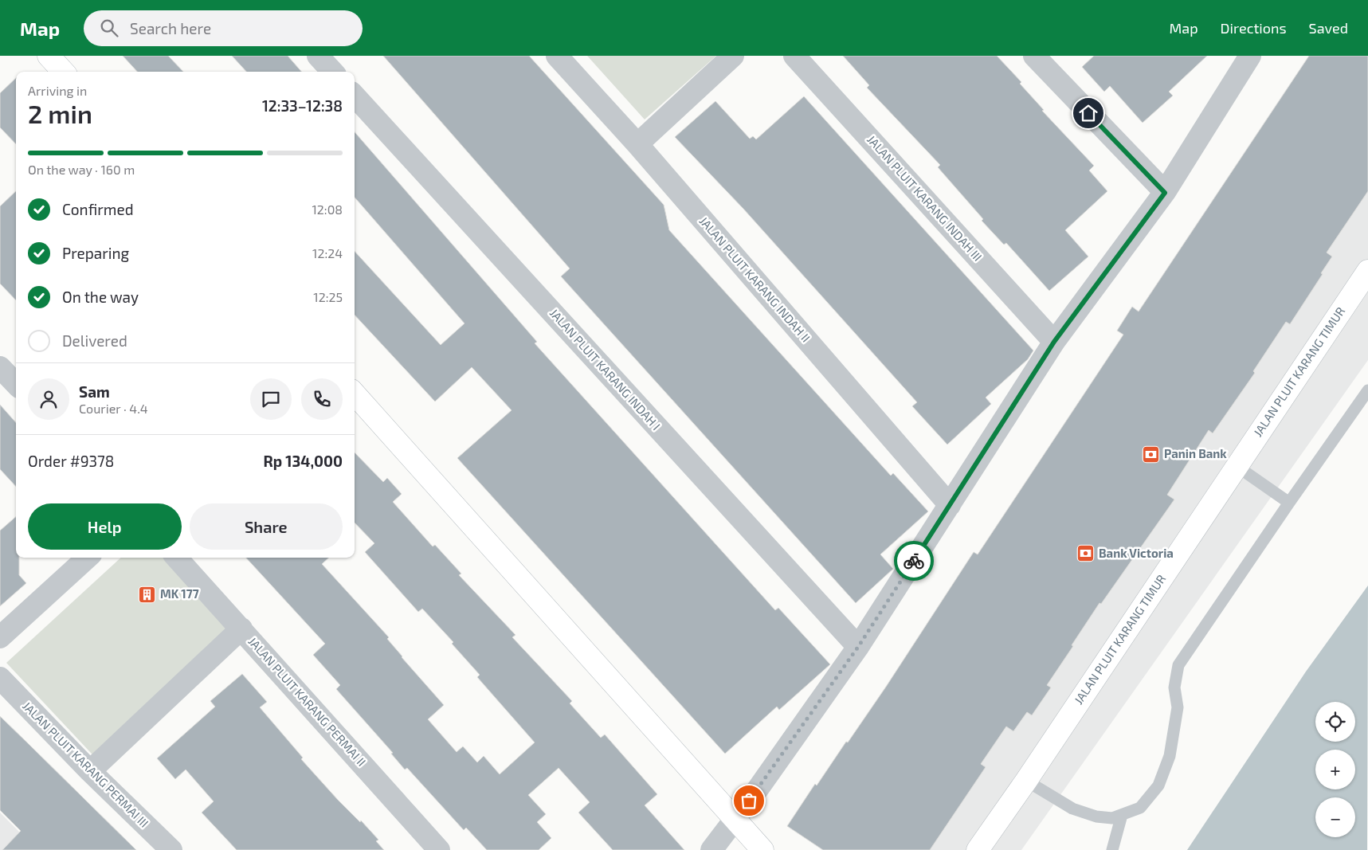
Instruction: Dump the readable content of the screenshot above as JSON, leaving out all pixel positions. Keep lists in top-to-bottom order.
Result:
{
  "streets": {
    "street": [
      "JALAN PLUIT KARANG INDAH III",
      "JALAN PLUIT KARANG INDAH II",
      "JALAN PLUIT KARANG INDAH I",
      "JALAN PLUIT KARANG TIMUR",
      "JALAN PLUIT KARANG PERMAI II",
      "JALAN PLUIT KARANG PERMAI III"
    ]
  },
  "places": {
    "bank": ["Panin Bank", "Bank Victoria"],
    "building": ["MK 177"]
  },
  "page": {
    "header": "Map",
    "search": "Search here",
    "nav": ["Map", "Directions", "Saved"],
    "heading": ["2 min", "Arriving in", "12:33–12:38"],
    "panel": [
      "Sam",
      "Courier · 4.4",
      "Order #9378",
      "Rp 134,000"
    ],
    "bar": "On the way · 160 m",
    "list": [
      ["Confirmed", "12:08"],
      ["Preparing", "12:24"],
      ["On the way", "12:25"],
      "Delivered"
    ],
    "buttons": ["Help", "Share"],
    "map_buttons": ["+", "−"]
  }
}
